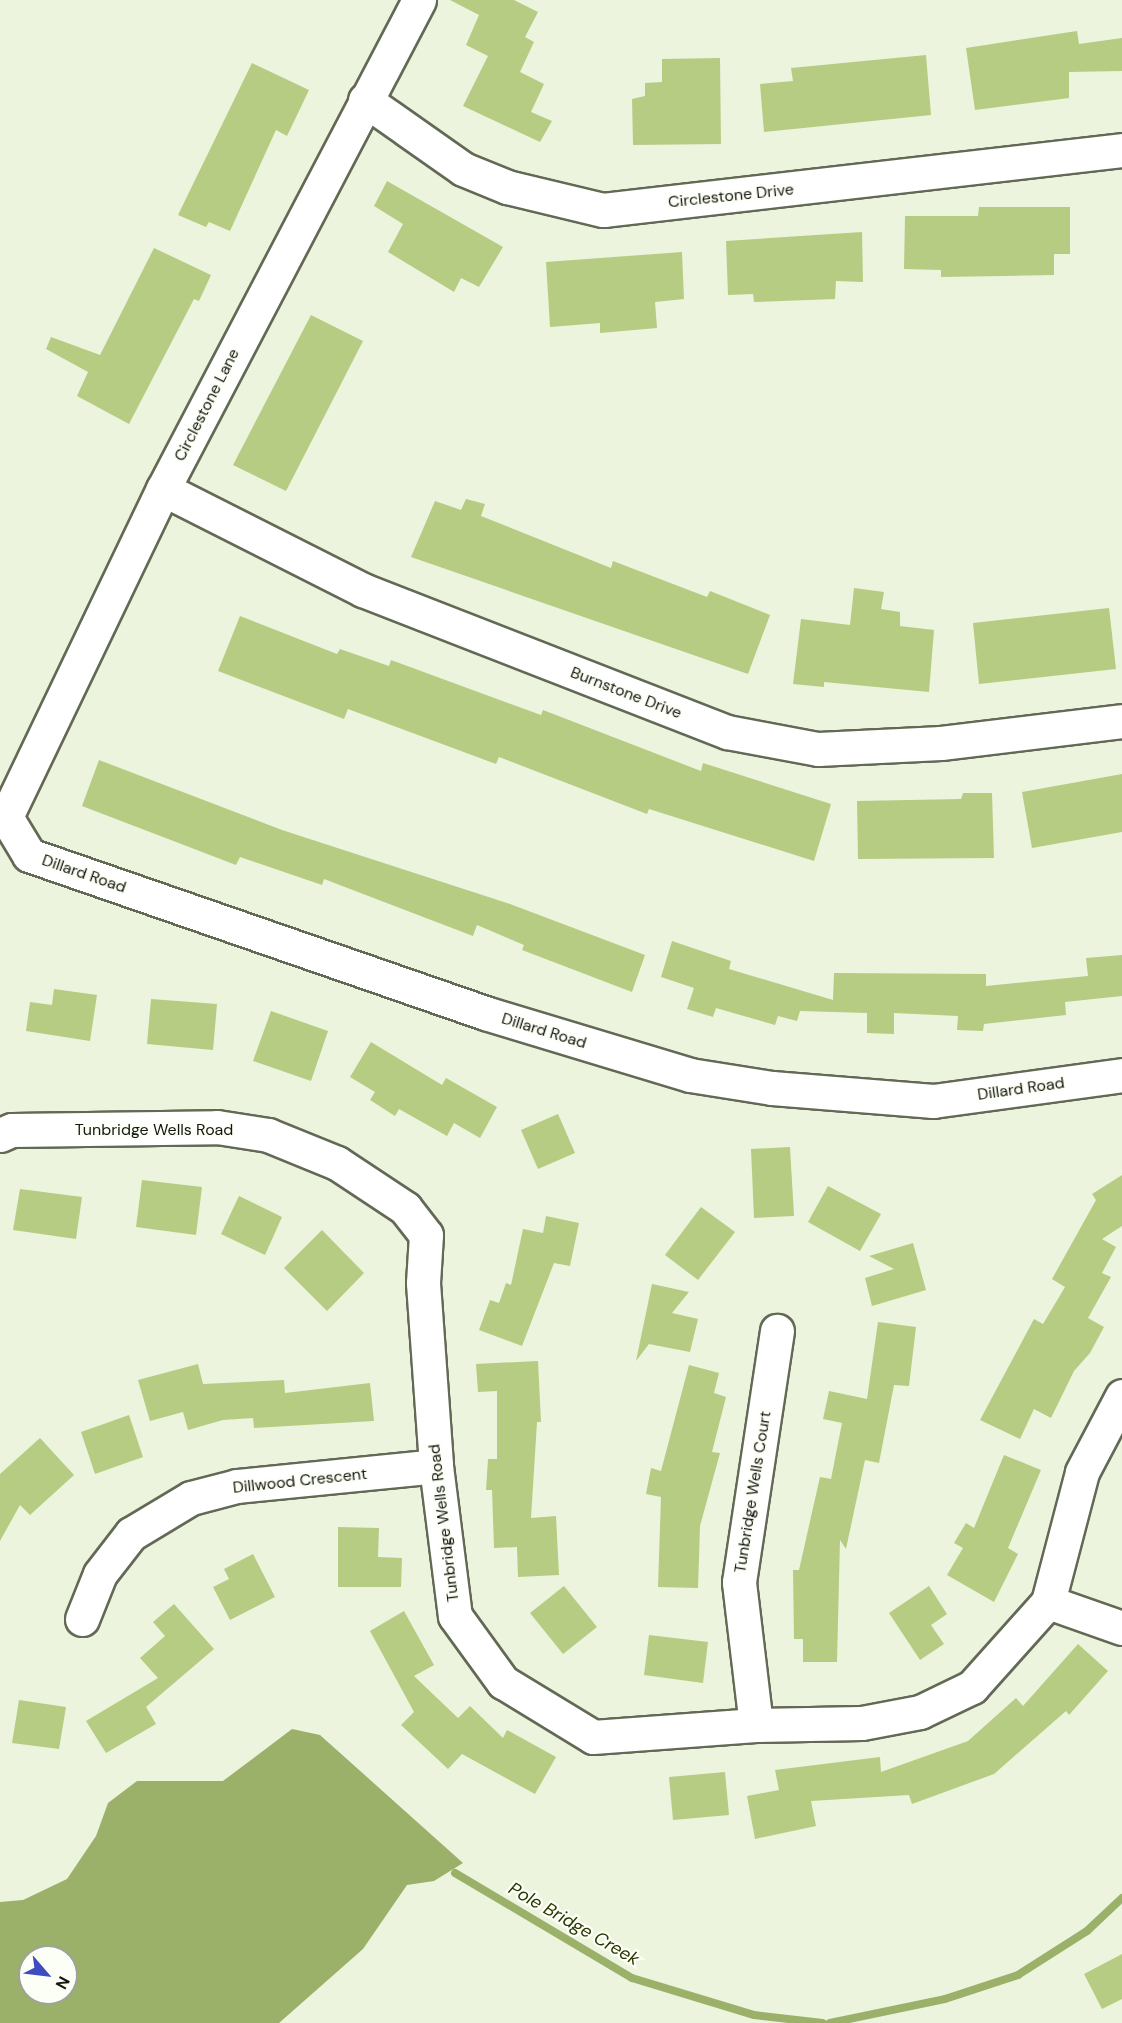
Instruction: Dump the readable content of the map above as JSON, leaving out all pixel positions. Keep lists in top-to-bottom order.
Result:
{
  "streets": {
    "street": [
      "Circlestone Drive",
      "Circlestone Lane",
      "Burnstone Drive",
      "Dillard Road",
      "Tunbridge Wells Road",
      "Dillwood Crescent",
      "Tunbridge Wells Court"
    ]
  },
  "crossings": [
    ["Circlestone Drive", "Circlestone Lane"],
    ["Circlestone Lane", "Burnstone Drive"],
    ["Circlestone Lane", "Dillard Road"],
    ["Tunbridge Wells Road", "Dillwood Crescent"],
    ["Tunbridge Wells Road", "Tunbridge Wells Court"]
  ],
  "water": ["Pole Bridge Creek"],
  "north": "bottom right"
}
